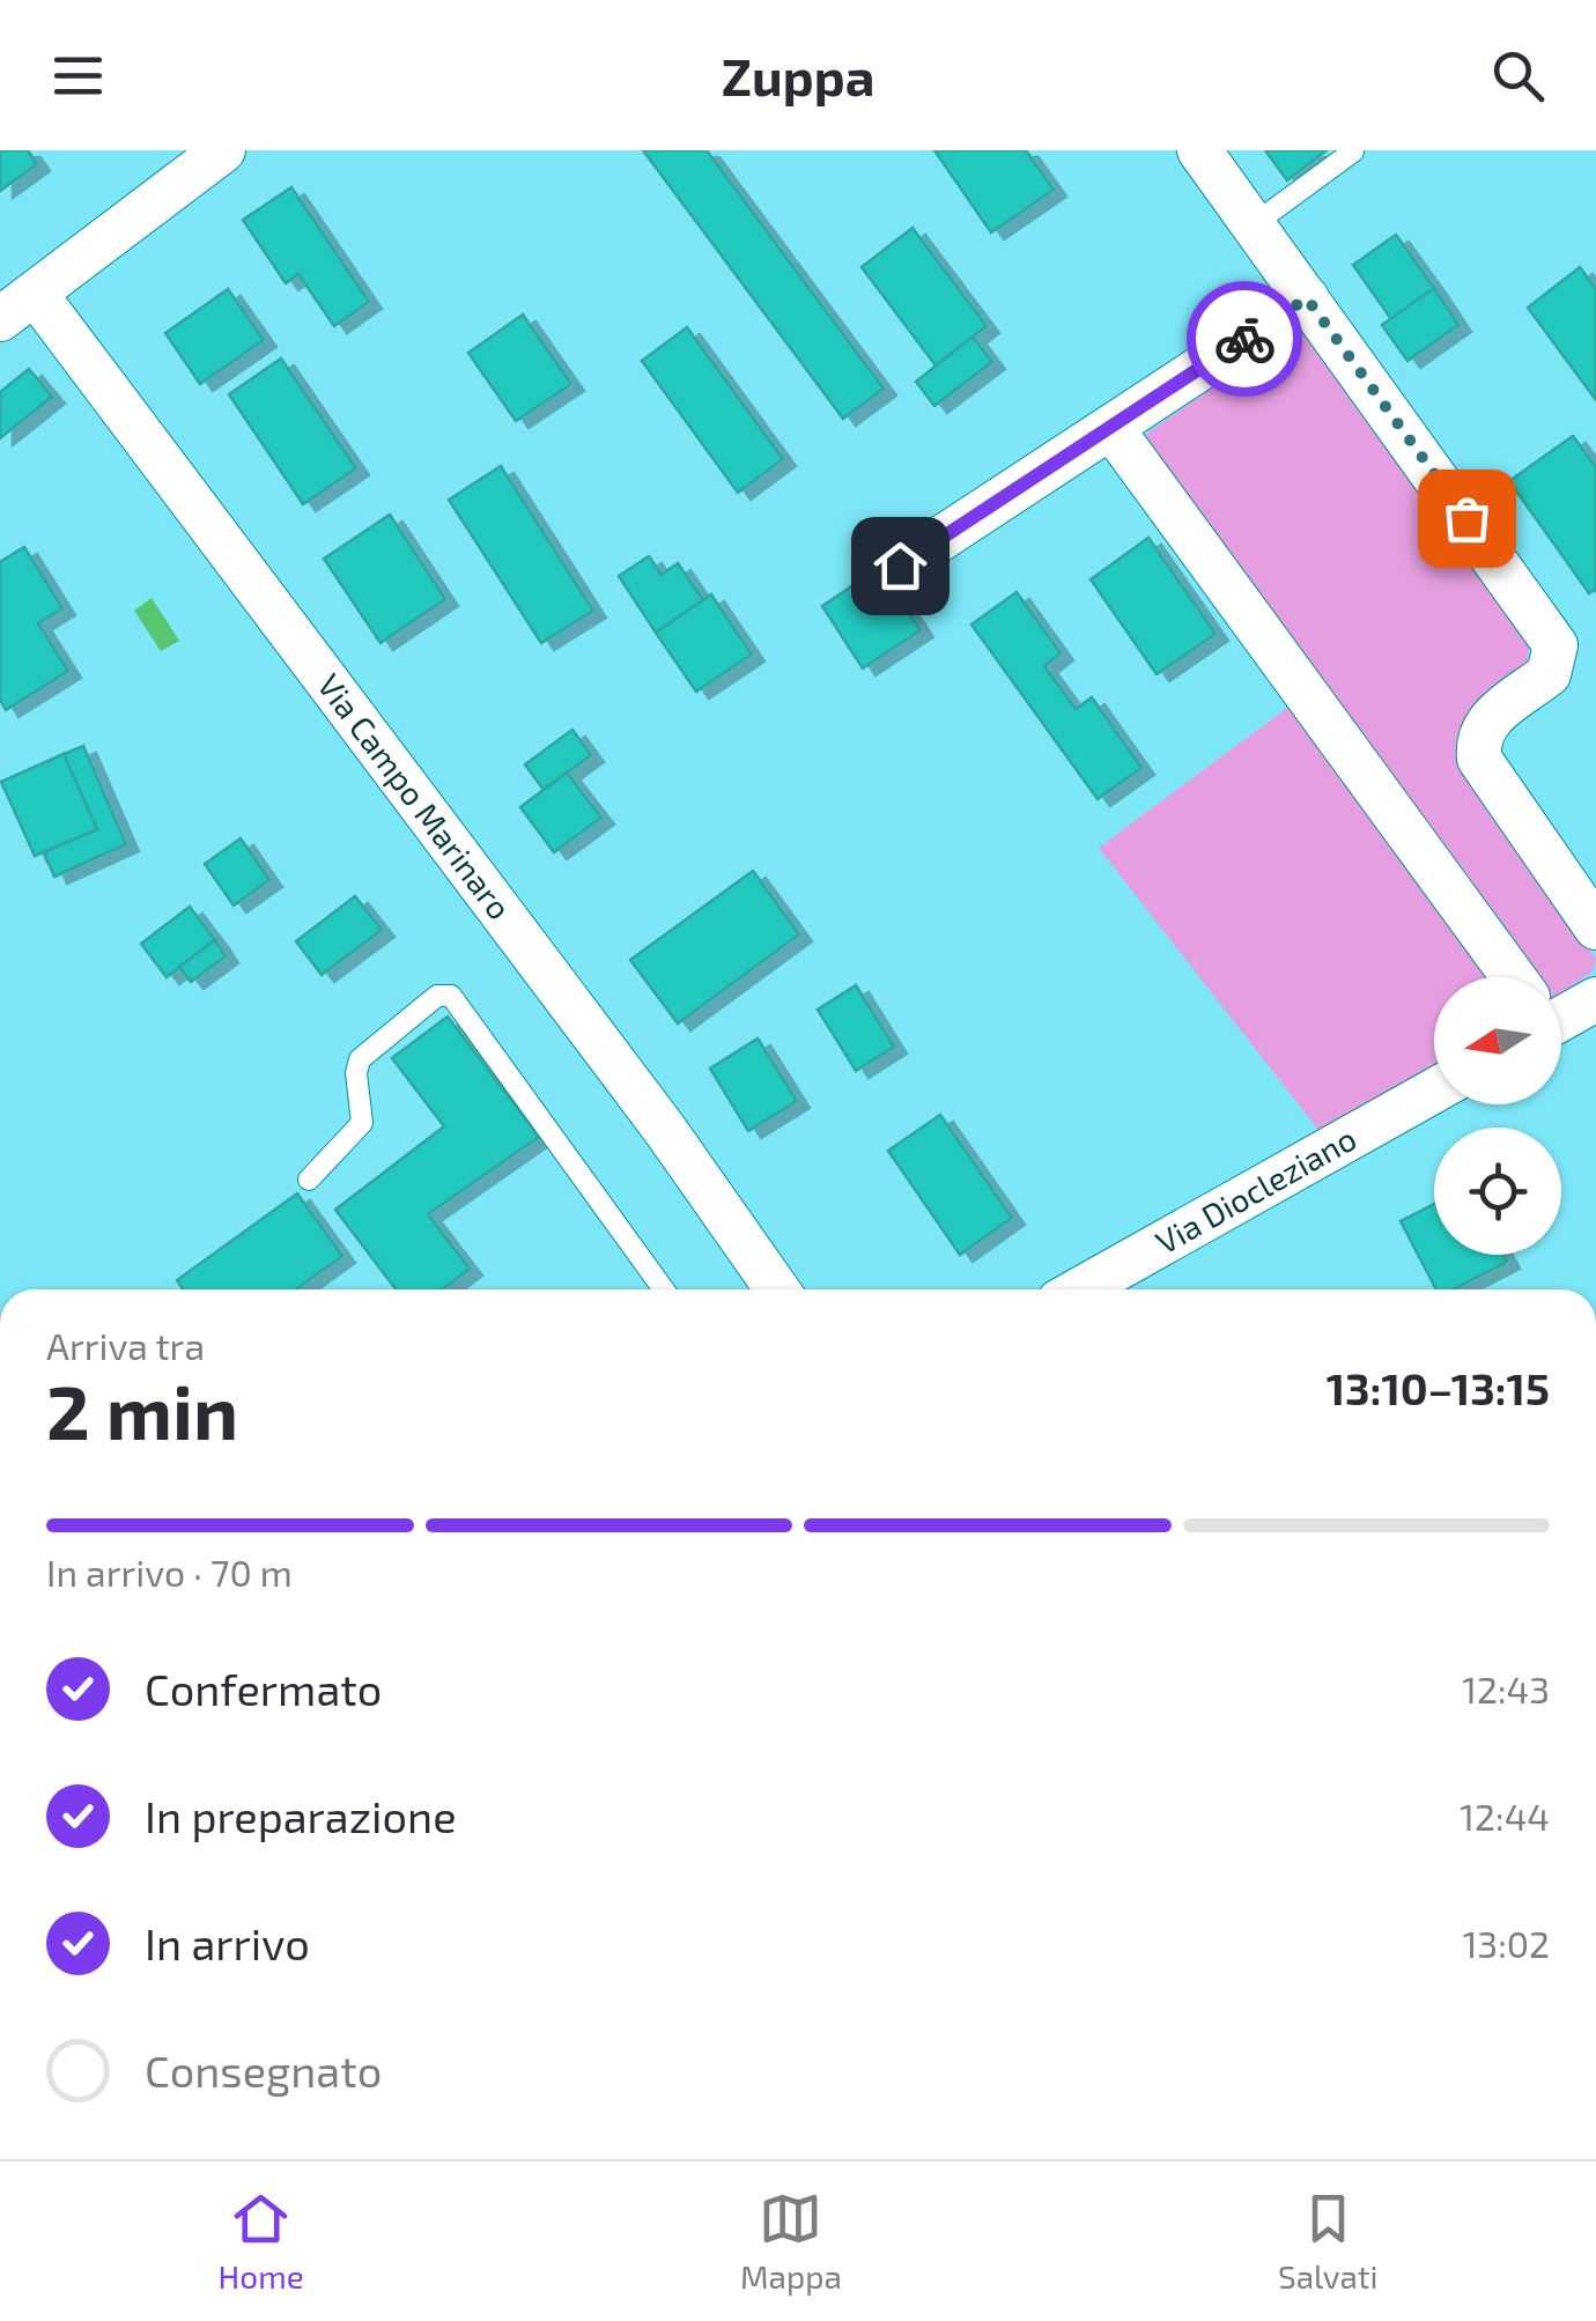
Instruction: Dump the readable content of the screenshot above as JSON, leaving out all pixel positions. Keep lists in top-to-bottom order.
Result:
{
  "streets": {
    "street": ["Via Campo Marinaro", "Via Diocleziano"]
  },
  "north": "left",
  "page": {
    "header": "Zuppa",
    "heading": ["2 min", "Arriva tra", "13:10–13:15"],
    "bar": "In arrivo · 70 m",
    "list": [
      ["Confermato", "12:43"],
      ["In preparazione", "12:44"],
      ["In arrivo", "13:02"],
      "Consegnato"
    ],
    "tabs": ["Home", "Mappa", "Salvati"]
  }
}
